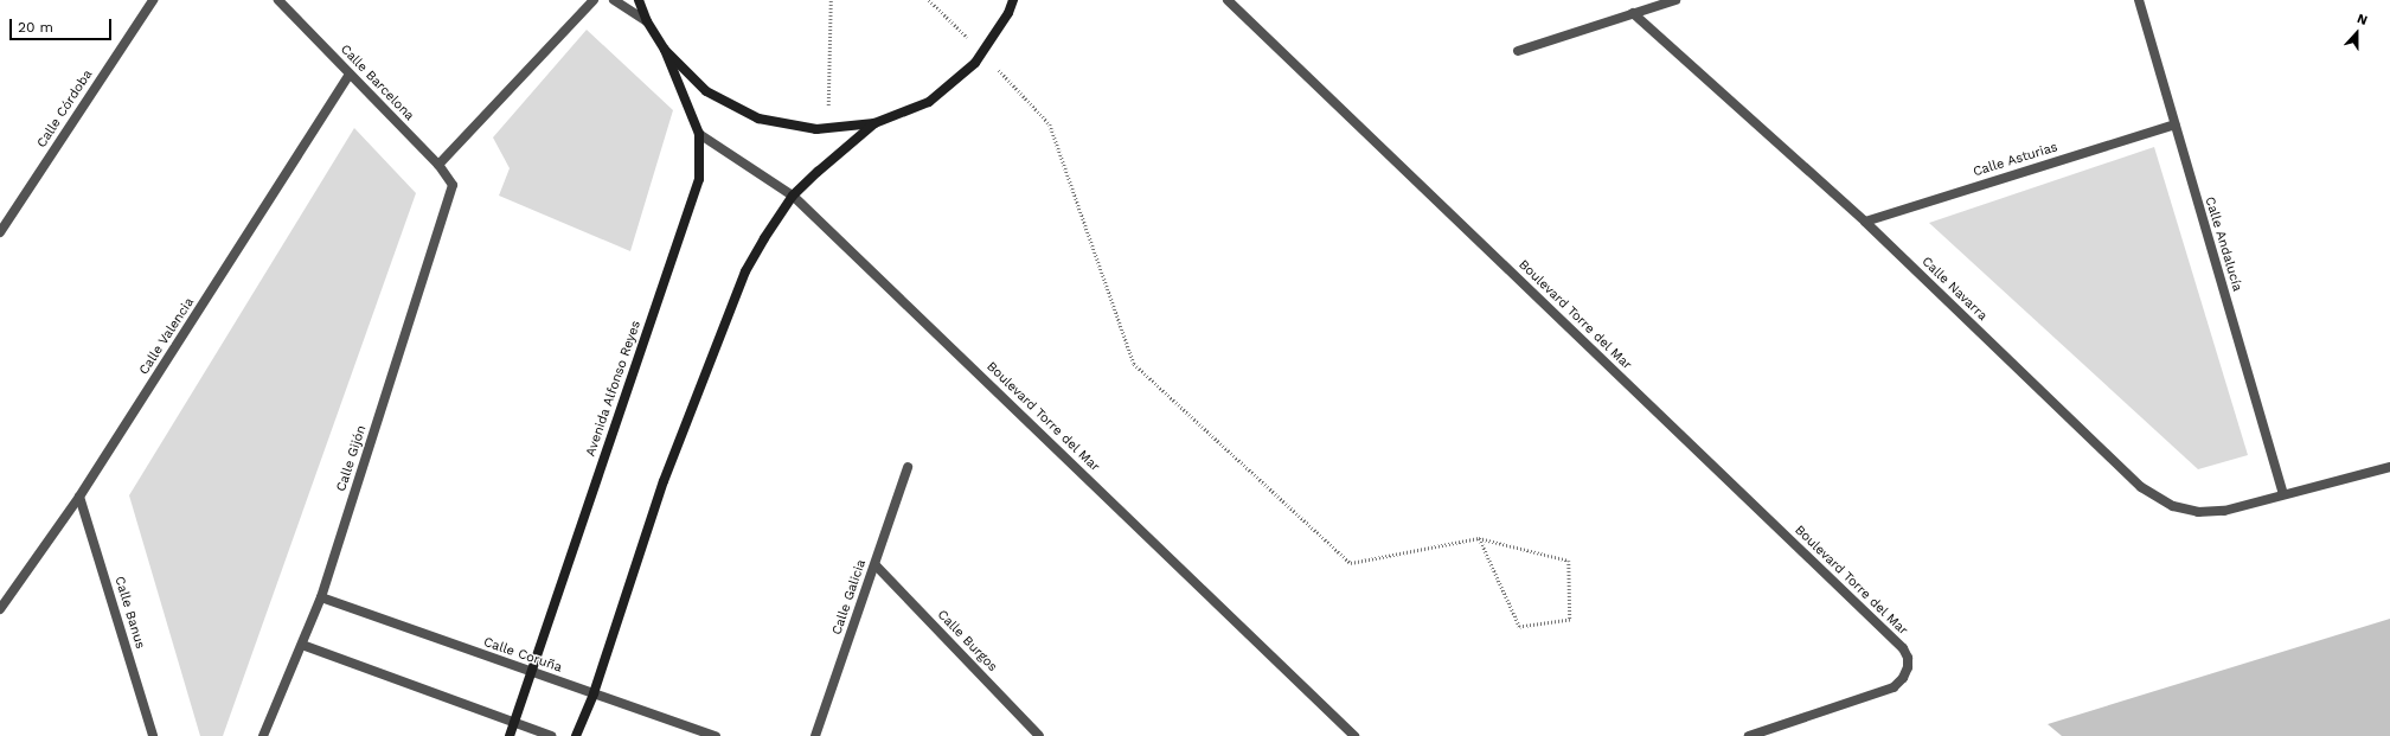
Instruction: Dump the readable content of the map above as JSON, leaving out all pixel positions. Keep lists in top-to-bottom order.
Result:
{
  "streets": {
    "street": [
      "Calle Barcelona",
      "Calle Córdoba",
      "Calle Asturias",
      "Calle Andalucía",
      "Calle Navarra",
      "Boulevard Torre del Mar",
      "Calle Valencia",
      "Avenida Alfonso Reyes",
      "Calle Gijón",
      "Calle Galicia",
      "Calle Banus",
      "Calle Burgos",
      "Calle Coruña"
    ]
  },
  "crossings": [
    ["Calle Barcelona", "Calle Valencia"],
    ["Calle Barcelona", "Calle Gijón"],
    ["Calle Asturias", "Calle Andalucía"],
    ["Calle Asturias", "Calle Navarra"],
    ["Calle Andalucía", "Calle Navarra"],
    ["Boulevard Torre del Mar", "Avenida Alfonso Reyes"],
    ["Calle Valencia", "Calle Banus"],
    ["Avenida Alfonso Reyes", "Calle Coruña"],
    ["Calle Gijón", "Calle Coruña"],
    ["Calle Galicia", "Calle Burgos"]
  ],
  "scale_bar": "20 m",
  "north": "top"
}
